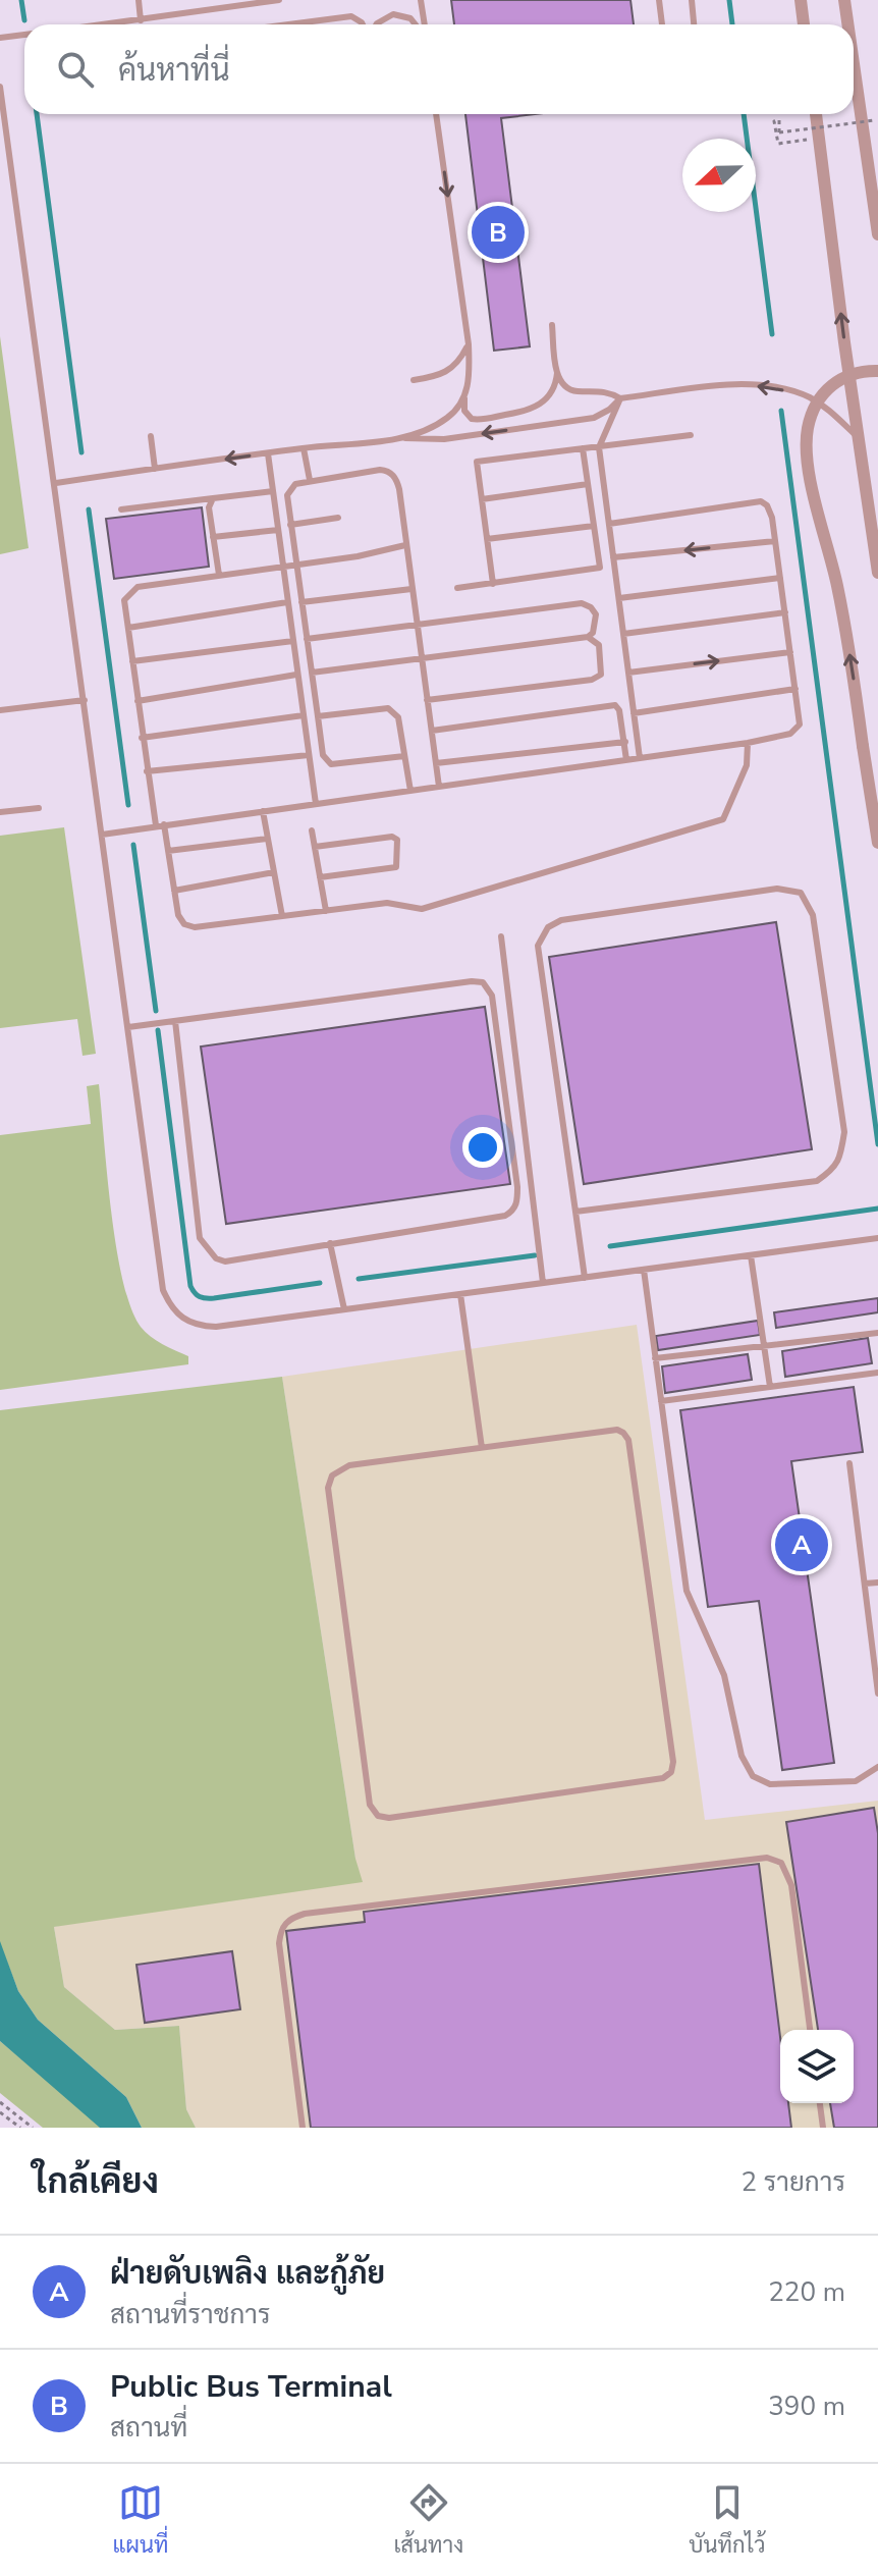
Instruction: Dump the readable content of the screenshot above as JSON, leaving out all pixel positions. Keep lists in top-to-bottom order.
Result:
{
  "north": "left",
  "page": {
    "search": "ค้นหาที่นี่",
    "pins": ["B", "A"],
    "heading": ["ใกล้เคียง", "2 รายการ"],
    "list": [
      {
        "mark": "A",
        "name": "ฝ่ายดับเพลิง และกู้ภัย",
        "note": "สถานที่ราชการ",
        "value": "220 m"
      },
      {
        "mark": "B",
        "name": "Public Bus Terminal",
        "note": "สถานที่",
        "value": "390 m"
      }
    ],
    "nav": ["แผนที่", "เส้นทาง", "บันทึกไว้"]
  }
}
